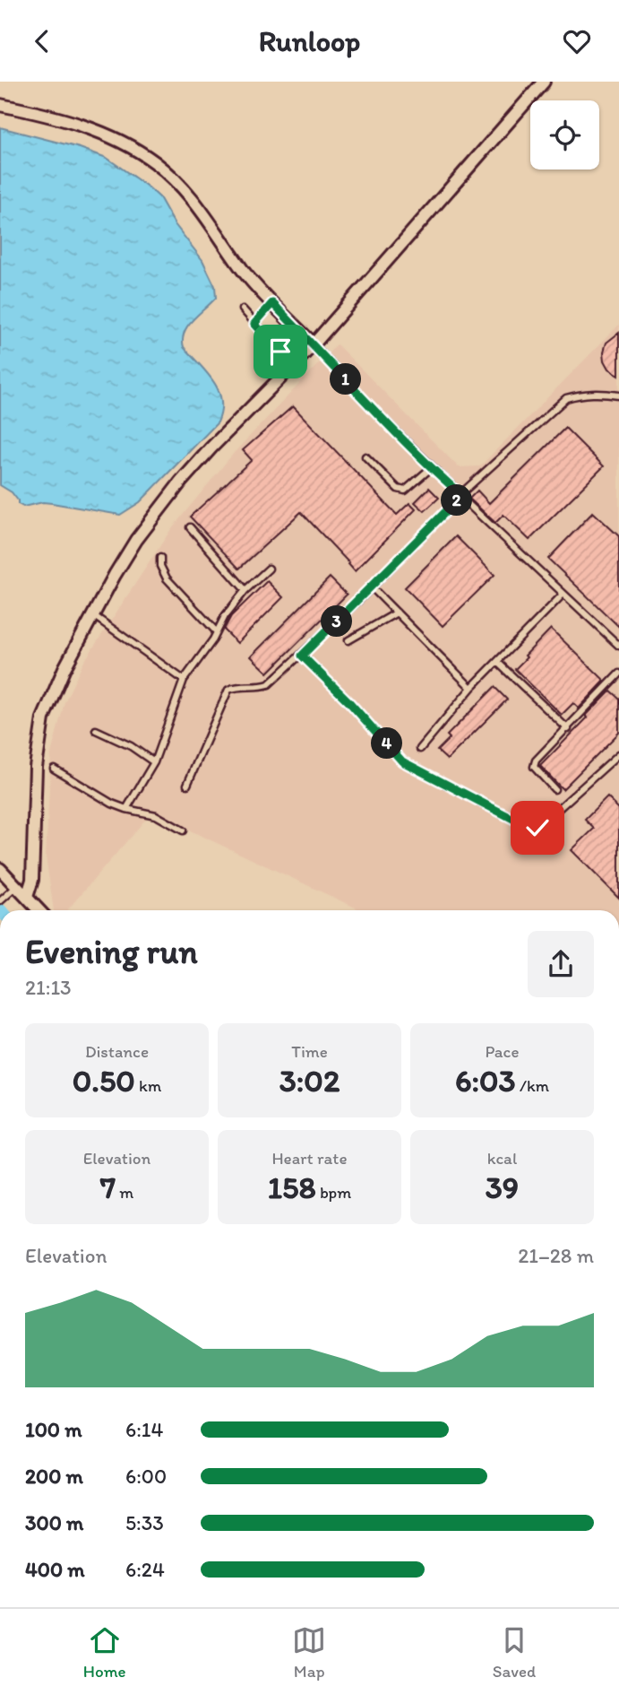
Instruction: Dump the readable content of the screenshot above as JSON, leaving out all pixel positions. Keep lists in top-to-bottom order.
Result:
{
  "page": {
    "header": "Runloop",
    "pins": [
      "1",
      "2",
      "3",
      "4"
    ],
    "heading": ["Evening run", "21:13"],
    "stats": [
      ["Distance", "0.50 km"],
      ["Time", "3:02"],
      ["Pace", "6:03 /km"],
      ["Elevation", "7 m"],
      ["Heart rate", "158 bpm"],
      ["kcal", "39"]
    ],
    "chart": ["Elevation", "21–28 m"],
    "list": [
      {
        "name": "100 m",
        "note": "6:14"
      },
      {
        "name": "200 m",
        "note": "6:00"
      },
      {
        "name": "300 m",
        "note": "5:33"
      },
      {
        "name": "400 m",
        "note": "6:24"
      }
    ],
    "tabs": ["Home", "Map", "Saved"]
  }
}
